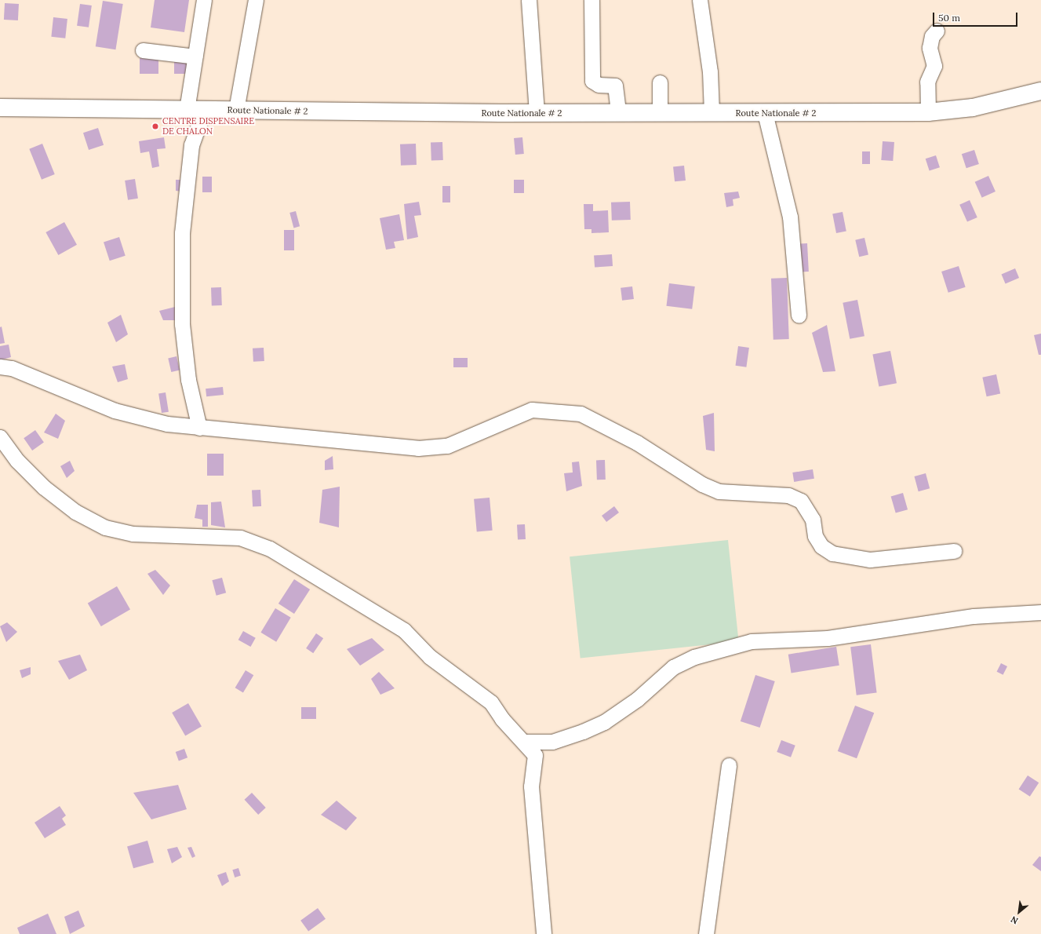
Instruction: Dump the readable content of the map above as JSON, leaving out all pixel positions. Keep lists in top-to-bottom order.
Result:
{
  "streets": {
    "main road": ["Route Nationale # 2"]
  },
  "places": ["CENTRE DISPENSAIRE DE CHALON"],
  "scale_bar": "50 m",
  "north": "bottom left"
}
